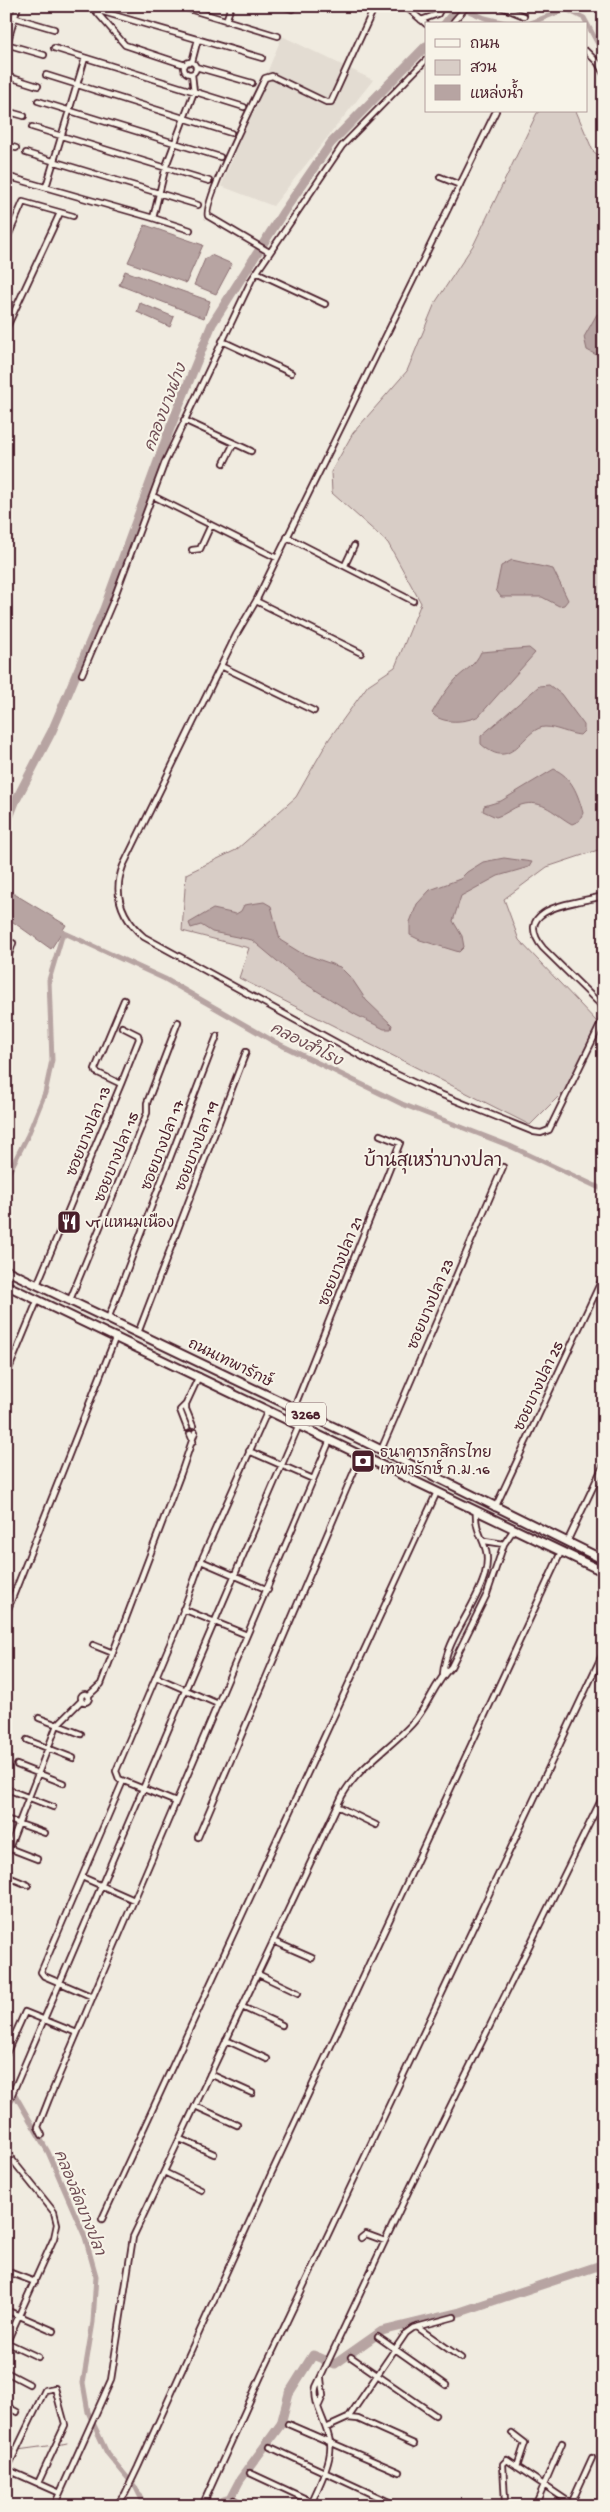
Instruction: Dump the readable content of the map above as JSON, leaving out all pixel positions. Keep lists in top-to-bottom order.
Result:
{
  "streets": {
    "main road": ["ถนนเทพารักษ์", "3268"],
    "street": [
      "ซอยบางปลา 13",
      "ซอยบางปลา 17",
      "ซอยบางปลา 19",
      "ซอยบางปลา 15",
      "ซอยบางปลา 21",
      "ซอยบางปลา 23",
      "ซอยบางปลา 25"
    ]
  },
  "crossings": [
    ["ซอยบางปลา 13", "ถนนเทพารักษ์"],
    ["ซอยบางปลา 17", "ถนนเทพารักษ์"],
    ["ซอยบางปลา 19", "ถนนเทพารักษ์"],
    ["ซอยบางปลา 15", "ถนนเทพารักษ์"],
    ["ซอยบางปลา 21", "ถนนเทพารักษ์"],
    ["ซอยบางปลา 23", "ถนนเทพารักษ์"],
    ["ถนนเทพารักษ์", "ซอยบางปลา 25"]
  ],
  "districts": ["บ้านสุเหร่าบางปลา"],
  "water": ["คลองบางฝาง", "คลองสำโรง", "คลองลัดบางปลา"],
  "places": {
    "restaurant": ["VT แหนมเนือง"],
    "bank": ["ธนาคารกสิกรไทย เทพารักษ์ ก.ม.16"]
  },
  "legend": ["ถนน", "สวน", "แหล่งน้ำ"]
}
